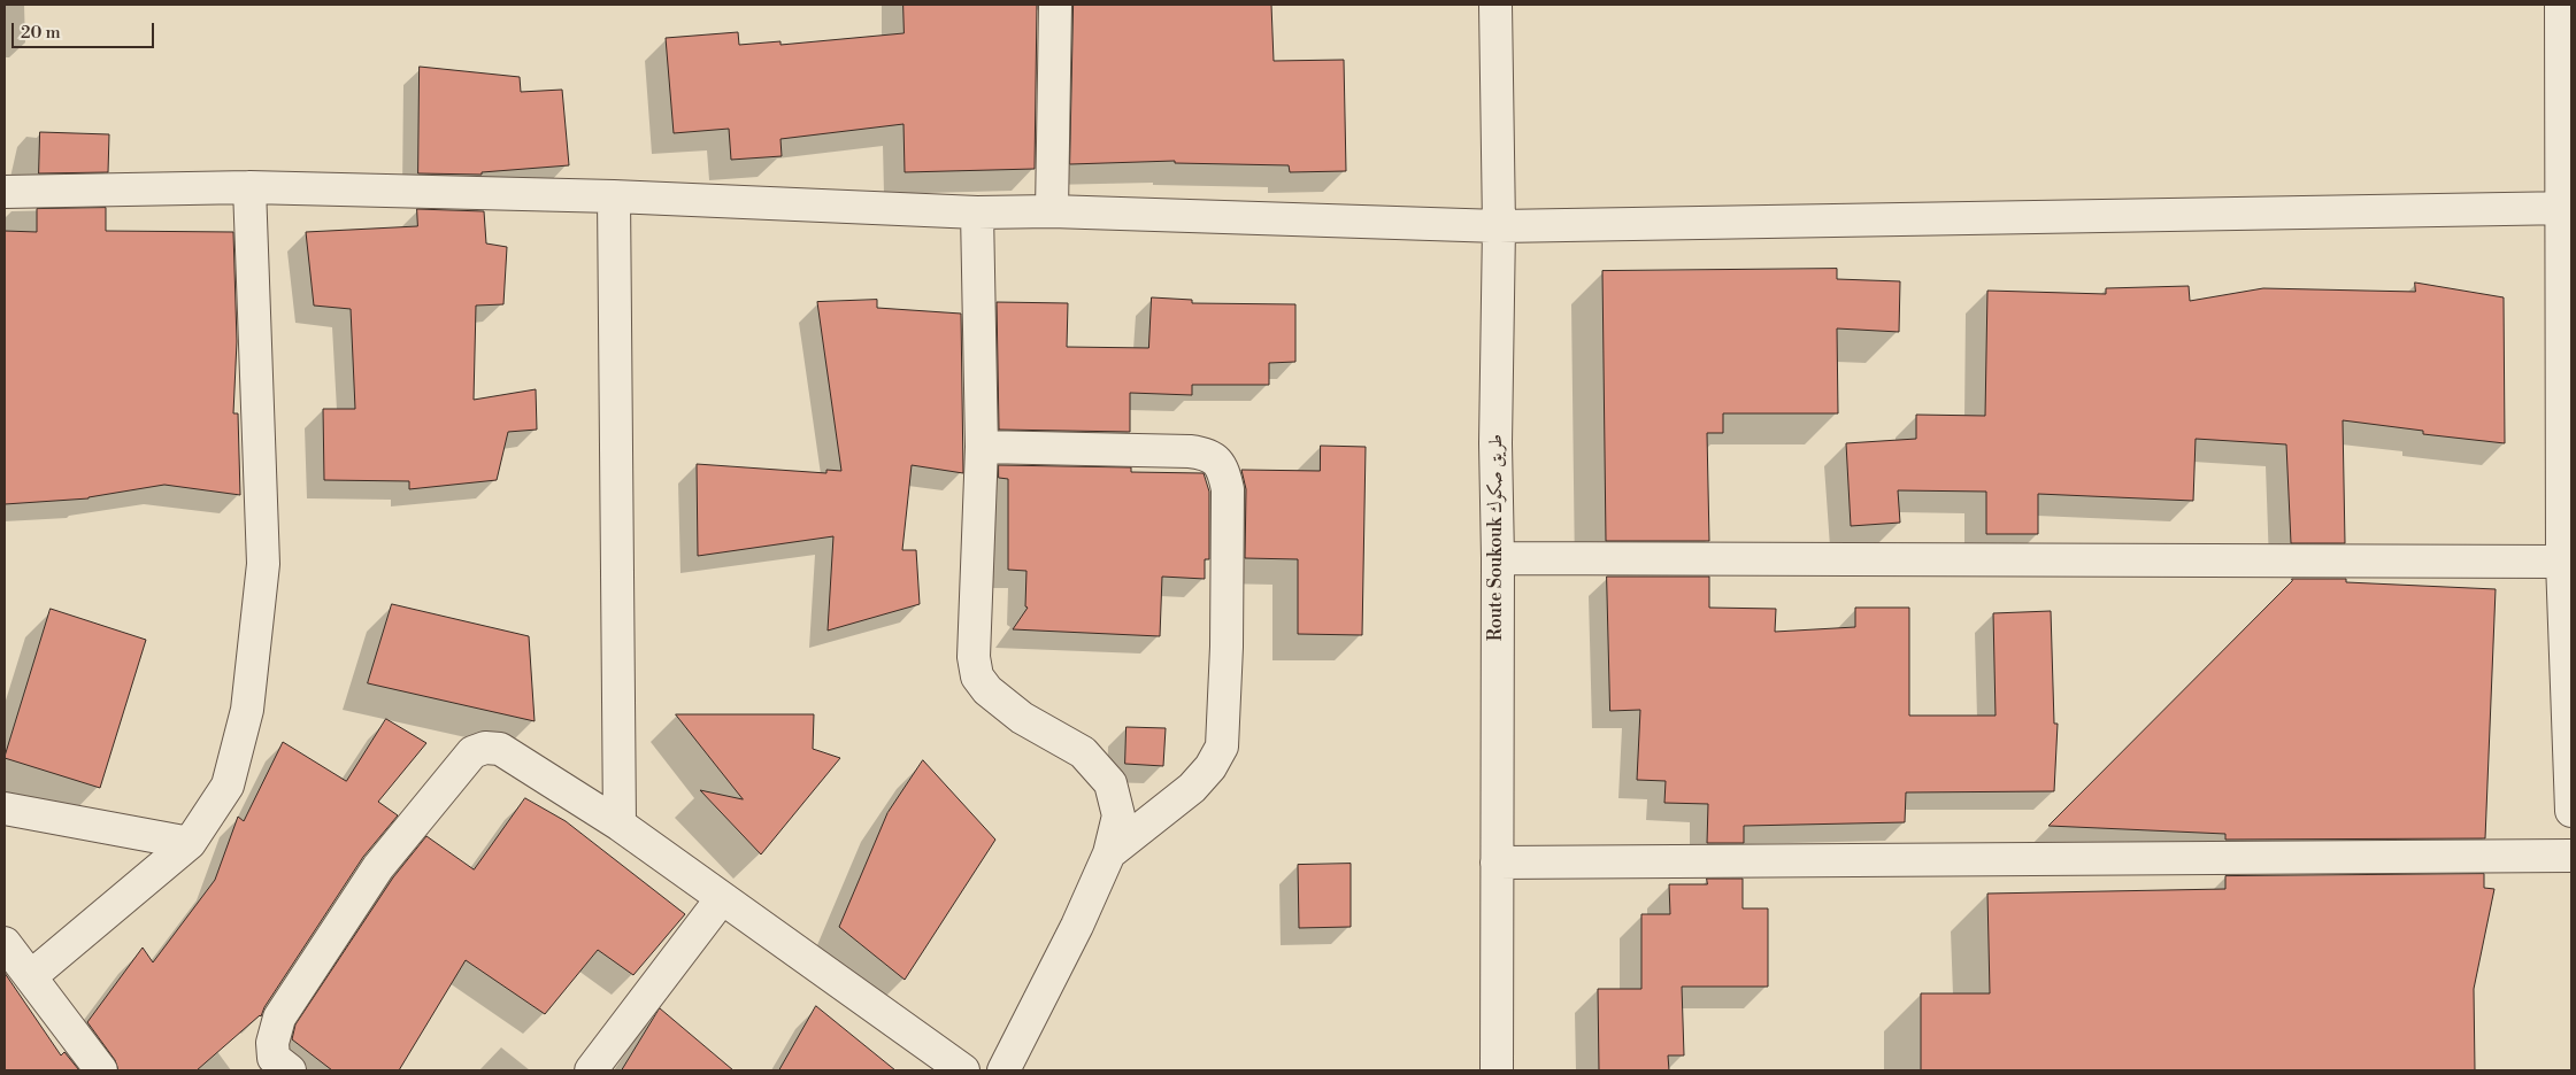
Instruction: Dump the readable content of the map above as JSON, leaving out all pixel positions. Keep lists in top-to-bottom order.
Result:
{
  "streets": {
    "street": ["Route Soukouk طريق صكوك"]
  },
  "scale_bar": "20 m"
}
